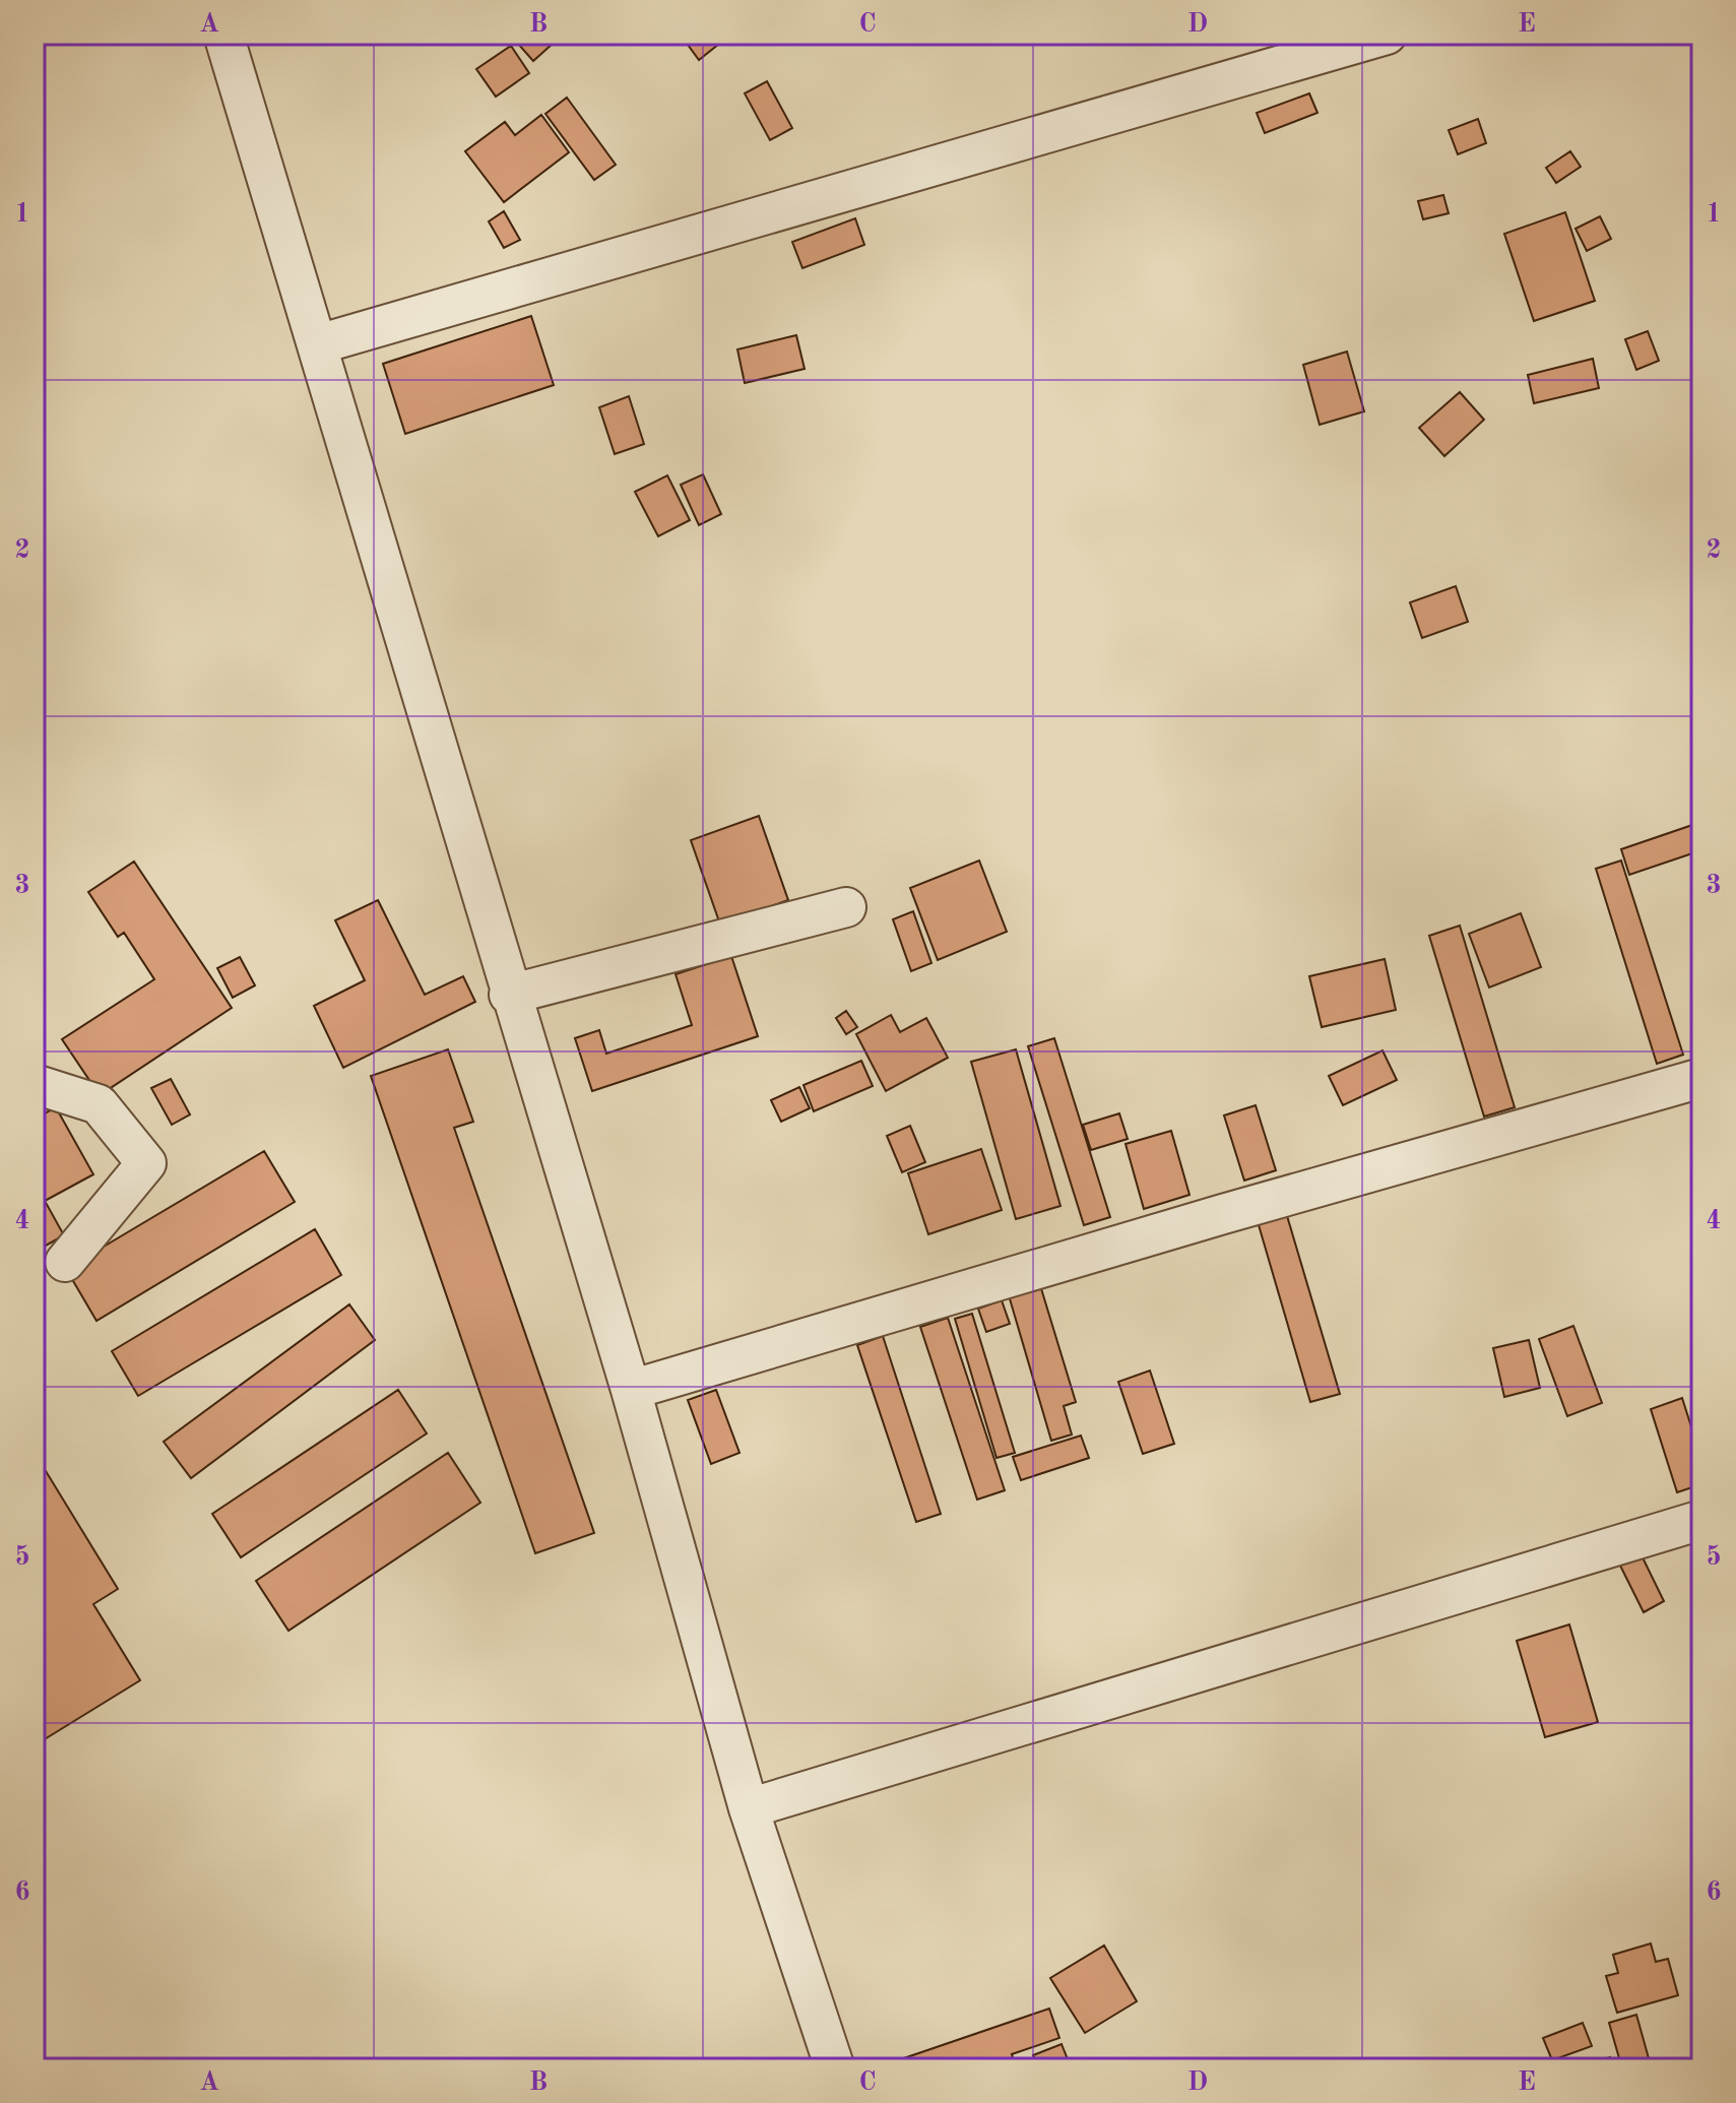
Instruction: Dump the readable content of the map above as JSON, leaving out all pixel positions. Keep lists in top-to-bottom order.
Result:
{
  "grid": {
    "columns": [
      "A",
      "B",
      "C",
      "D",
      "E"
    ],
    "rows": [
      "1",
      "2",
      "3",
      "4",
      "5",
      "6"
    ]
  }
}
